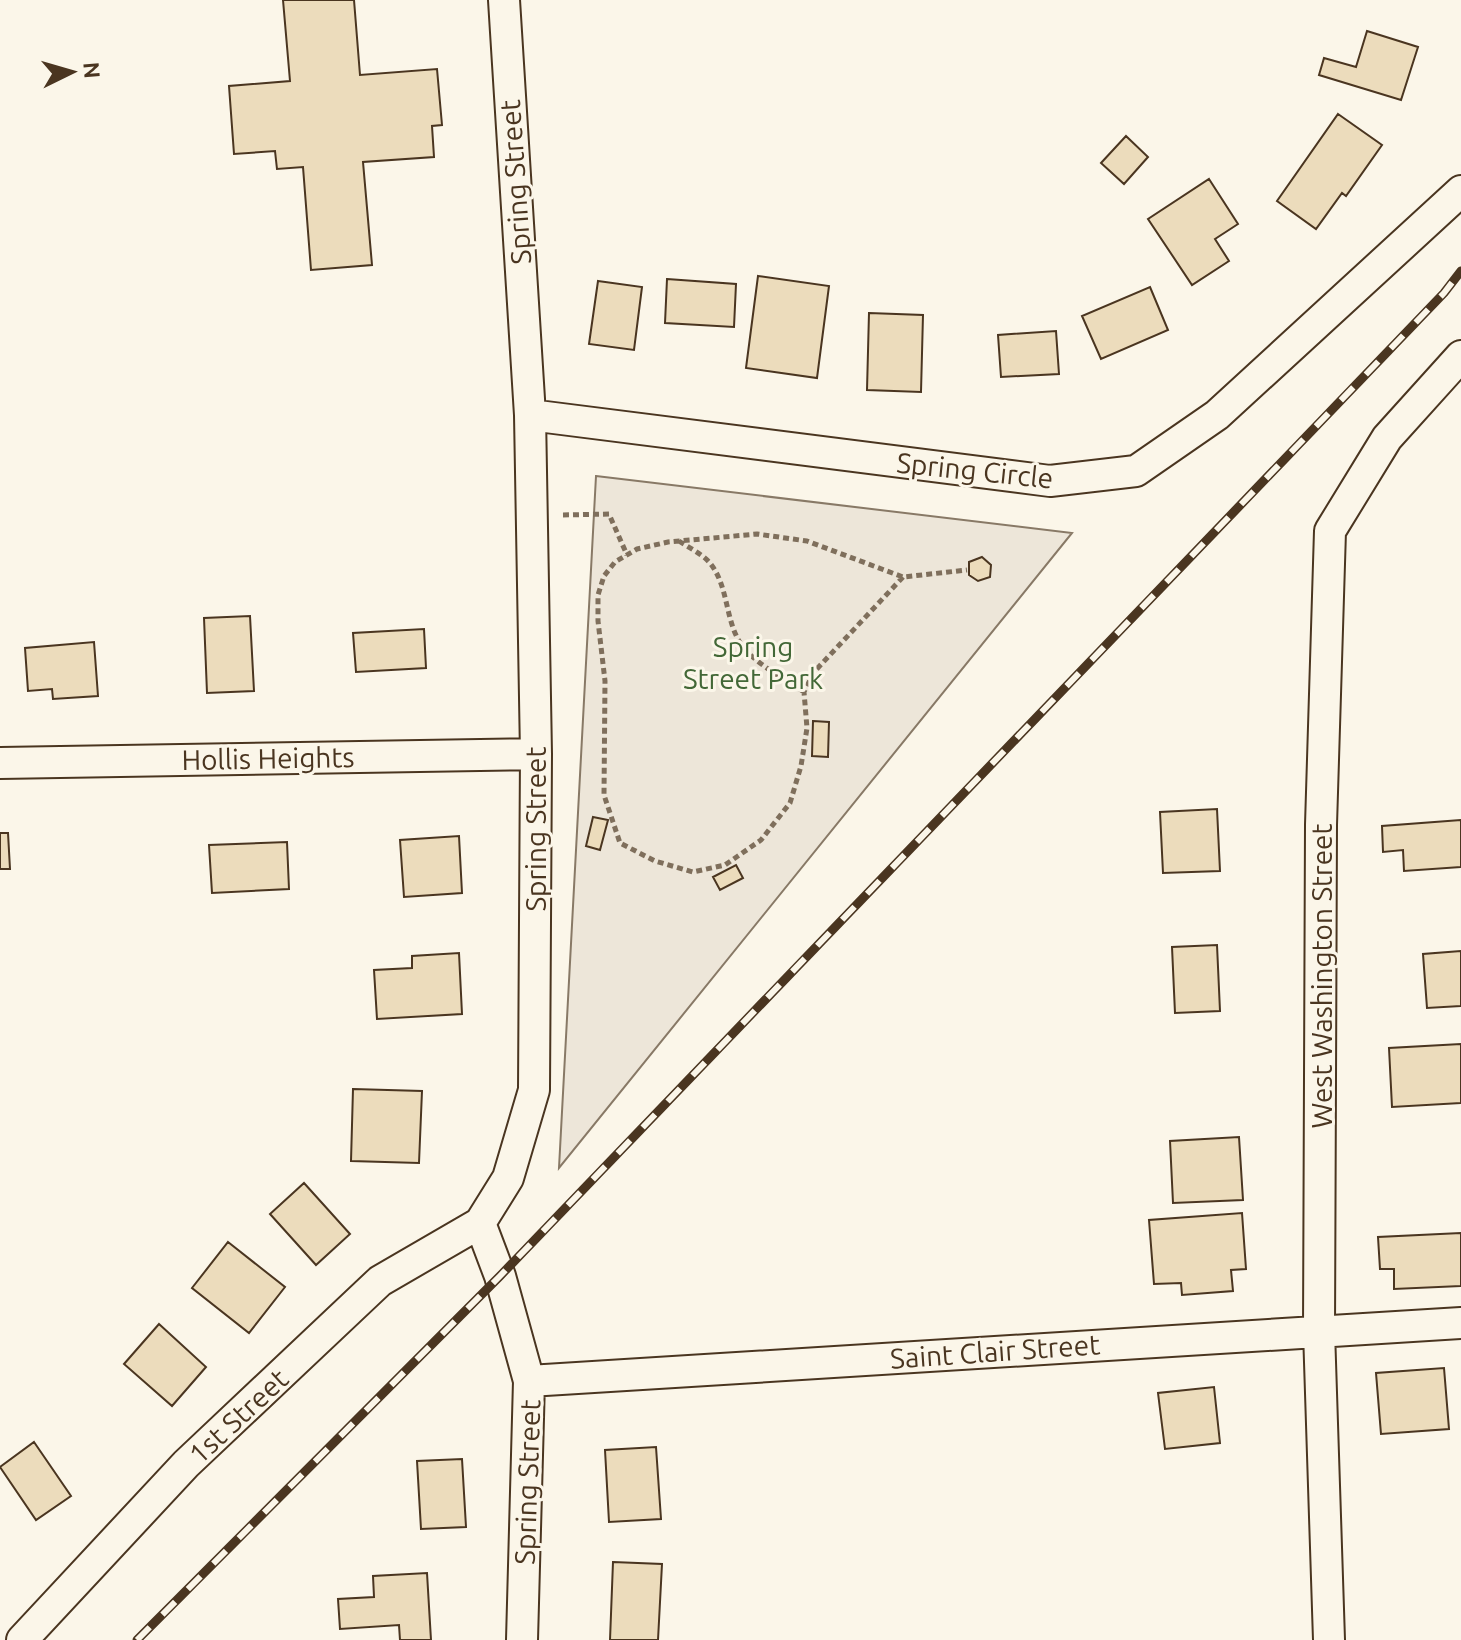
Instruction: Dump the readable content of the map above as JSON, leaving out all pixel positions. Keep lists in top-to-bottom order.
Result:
{
  "streets": {
    "street": [
      "Spring Street",
      "Spring Circle",
      "Hollis Heights",
      "West Washington Street",
      "Saint Clair Street",
      "1st Street"
    ]
  },
  "crossings": [
    ["Spring Street", "Spring Circle"],
    ["Spring Street", "Hollis Heights"],
    ["Spring Street", "Saint Clair Street"],
    ["Spring Street", "1st Street"],
    ["West Washington Street", "Saint Clair Street"]
  ],
  "parks": ["Spring Street Park"],
  "north": "right"
}
